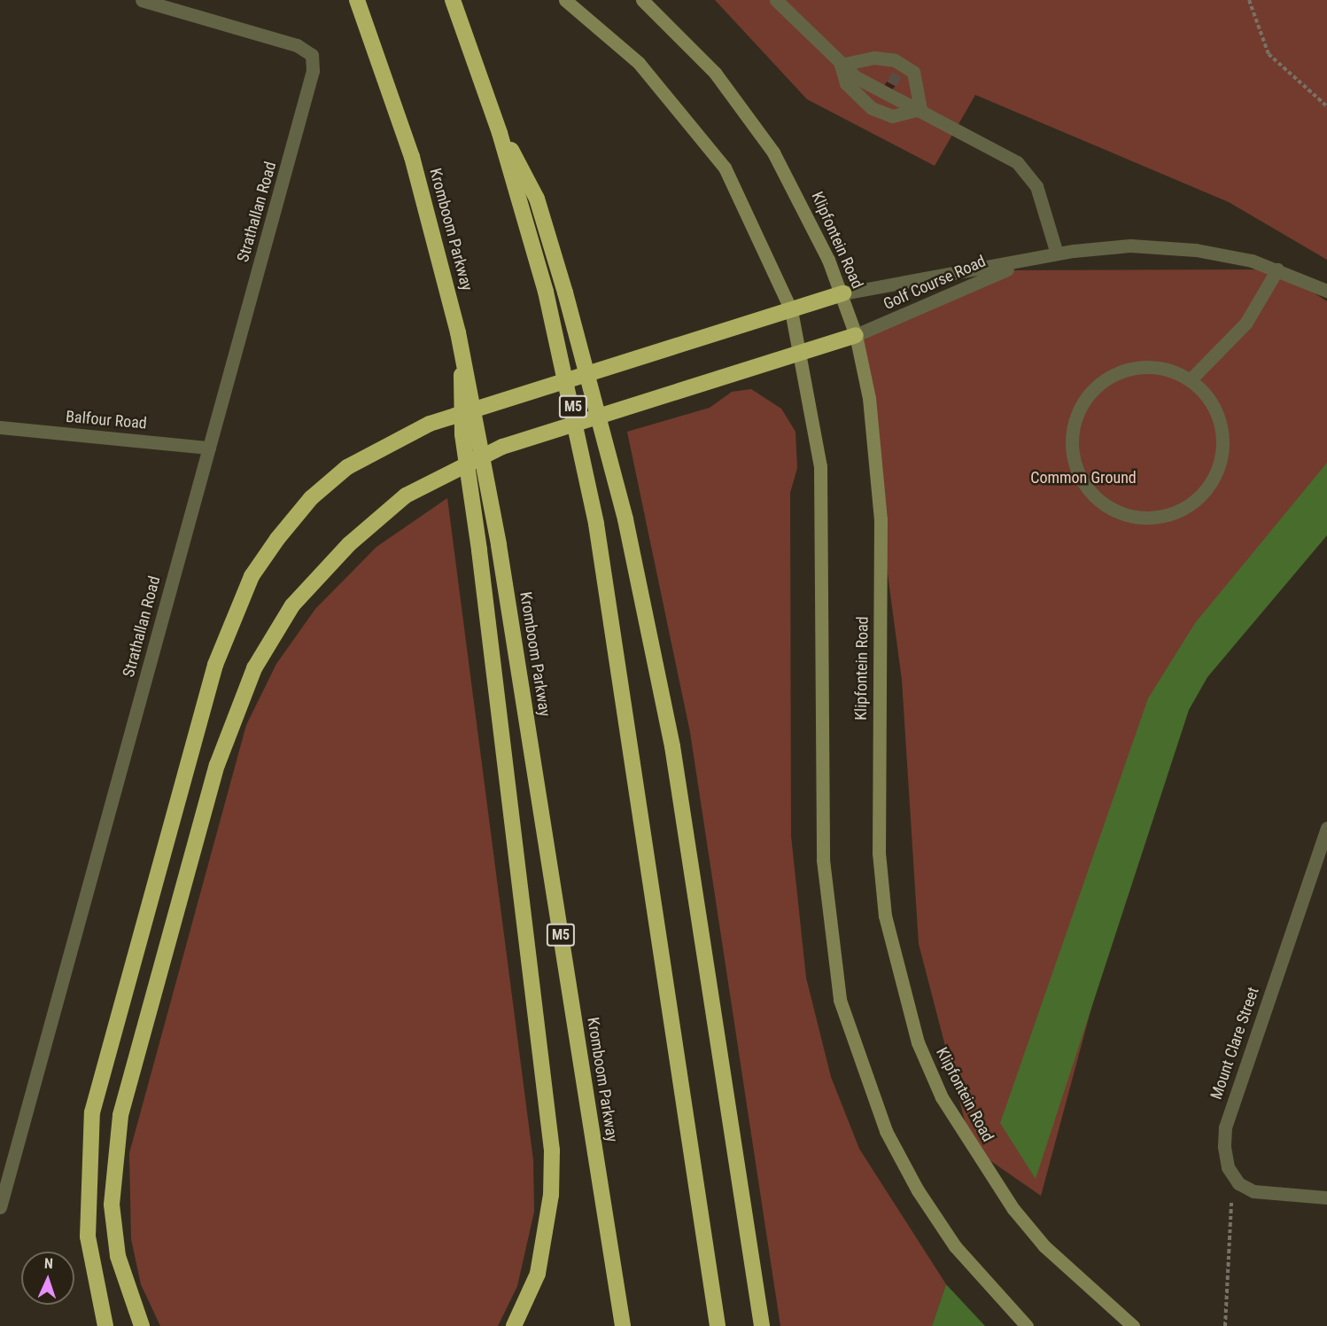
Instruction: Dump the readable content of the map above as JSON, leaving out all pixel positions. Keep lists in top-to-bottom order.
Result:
{
  "streets": {
    "highway": ["Kromboom Parkway", "M5"],
    "main road": ["Klipfontein Road"],
    "street": [
      "Strathallan Road",
      "Golf Course Road",
      "Balfour Road",
      "Mount Clare Street"
    ]
  },
  "crossings": [
    ["Strathallan Road", "Balfour Road"],
    ["Klipfontein Road", "Golf Course Road"]
  ],
  "parks": ["Common Ground"],
  "north": "top"
}
